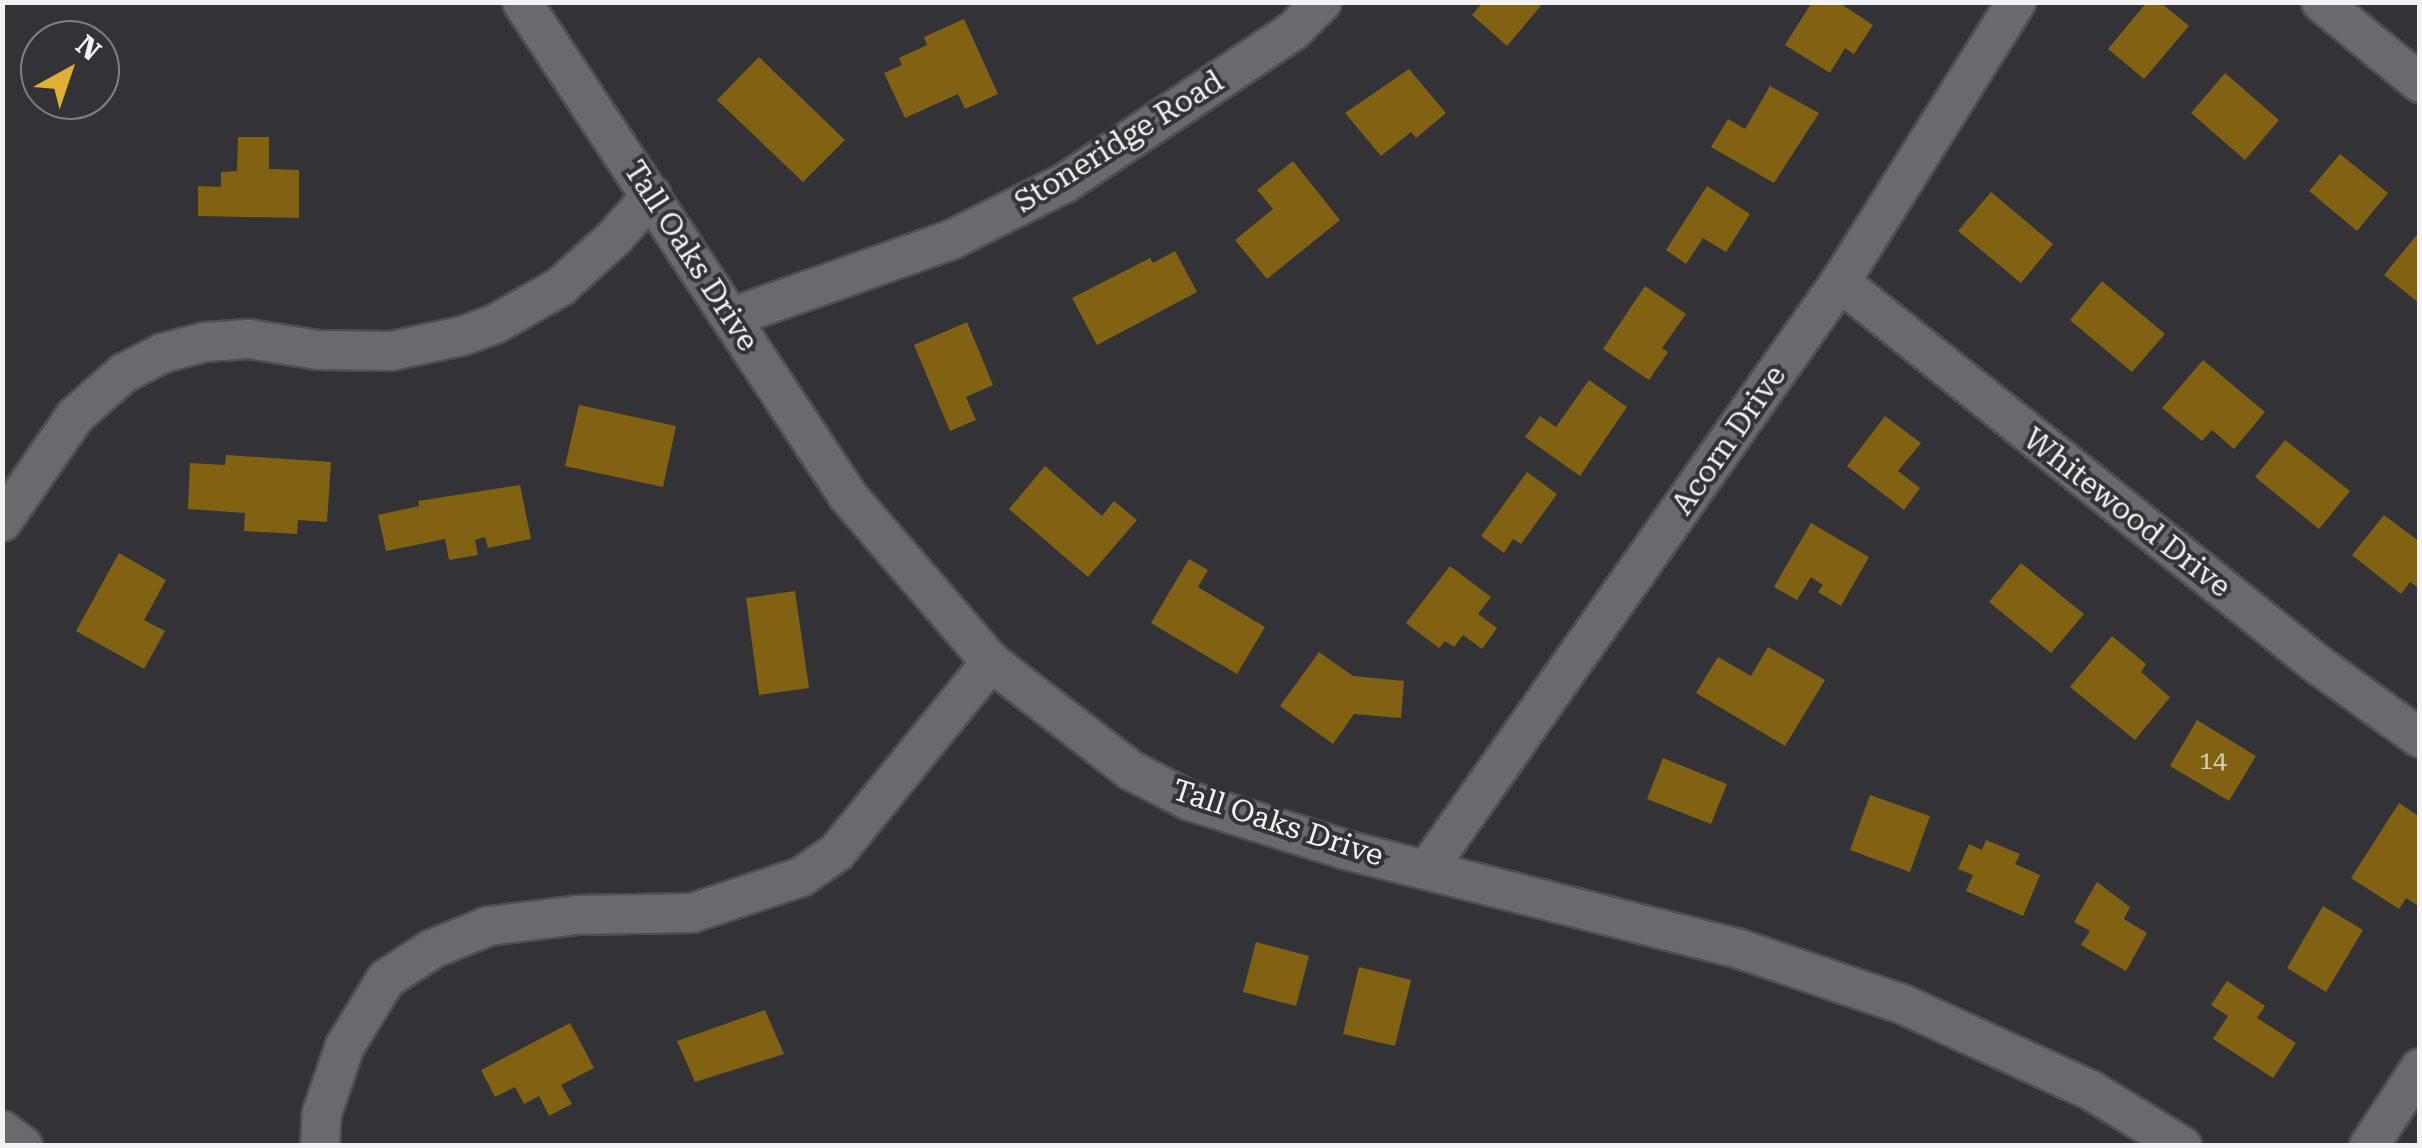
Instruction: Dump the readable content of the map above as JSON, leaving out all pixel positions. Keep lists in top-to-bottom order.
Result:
{
  "streets": {
    "street": [
      "Stoneridge Road",
      "Tall Oaks Drive",
      "Acorn Drive",
      "Whitewood Drive"
    ]
  },
  "crossings": [
    ["Stoneridge Road", "Tall Oaks Drive"],
    ["Tall Oaks Drive", "Acorn Drive"],
    ["Acorn Drive", "Whitewood Drive"]
  ],
  "house_numbers": ["14"],
  "north": "top right"
}
